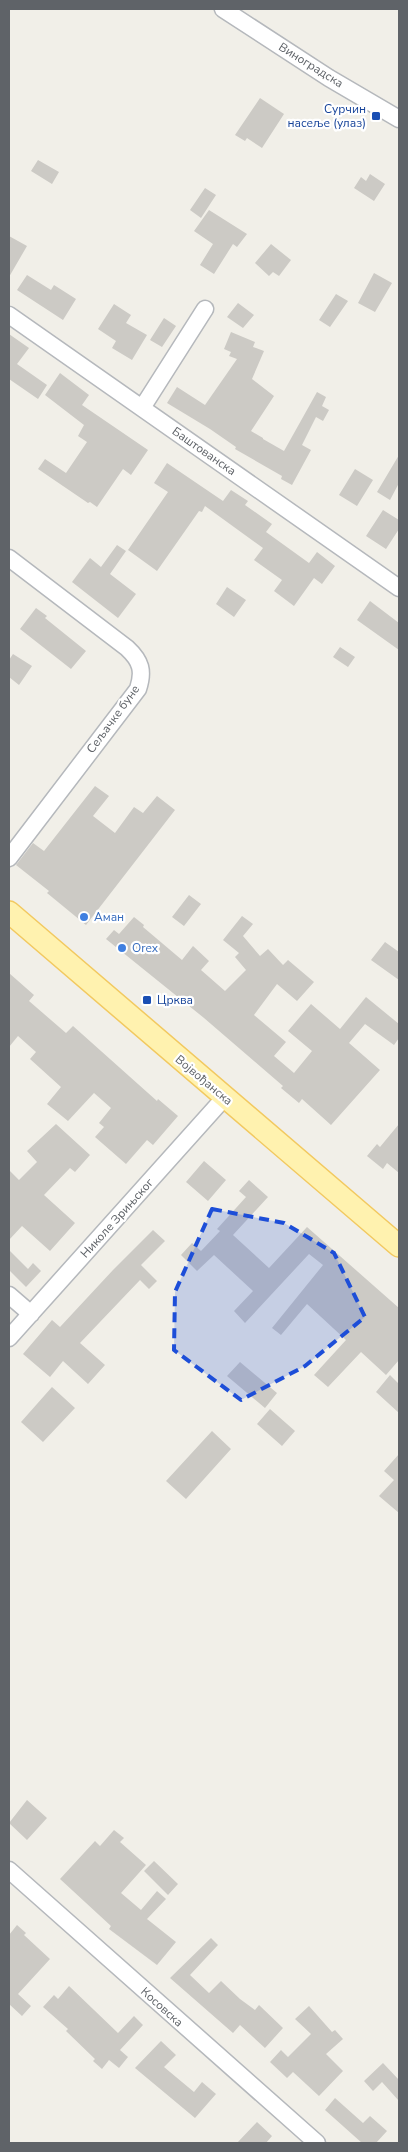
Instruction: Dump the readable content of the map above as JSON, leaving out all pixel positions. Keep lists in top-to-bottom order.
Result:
{
  "streets": {
    "main road": ["Војвођанска"],
    "street": [
      "Виноградска",
      "Баштованска",
      "Сељачке буне",
      "Николе Зрињског",
      "Косовска"
    ]
  },
  "crossings": [
    ["Војвођанска", "Николе Зрињског"]
  ],
  "places": {
    "transit": ["Сурчин насеље (улаз)", "Црква"],
    "other": ["Аман", "Orex"]
  }
}
